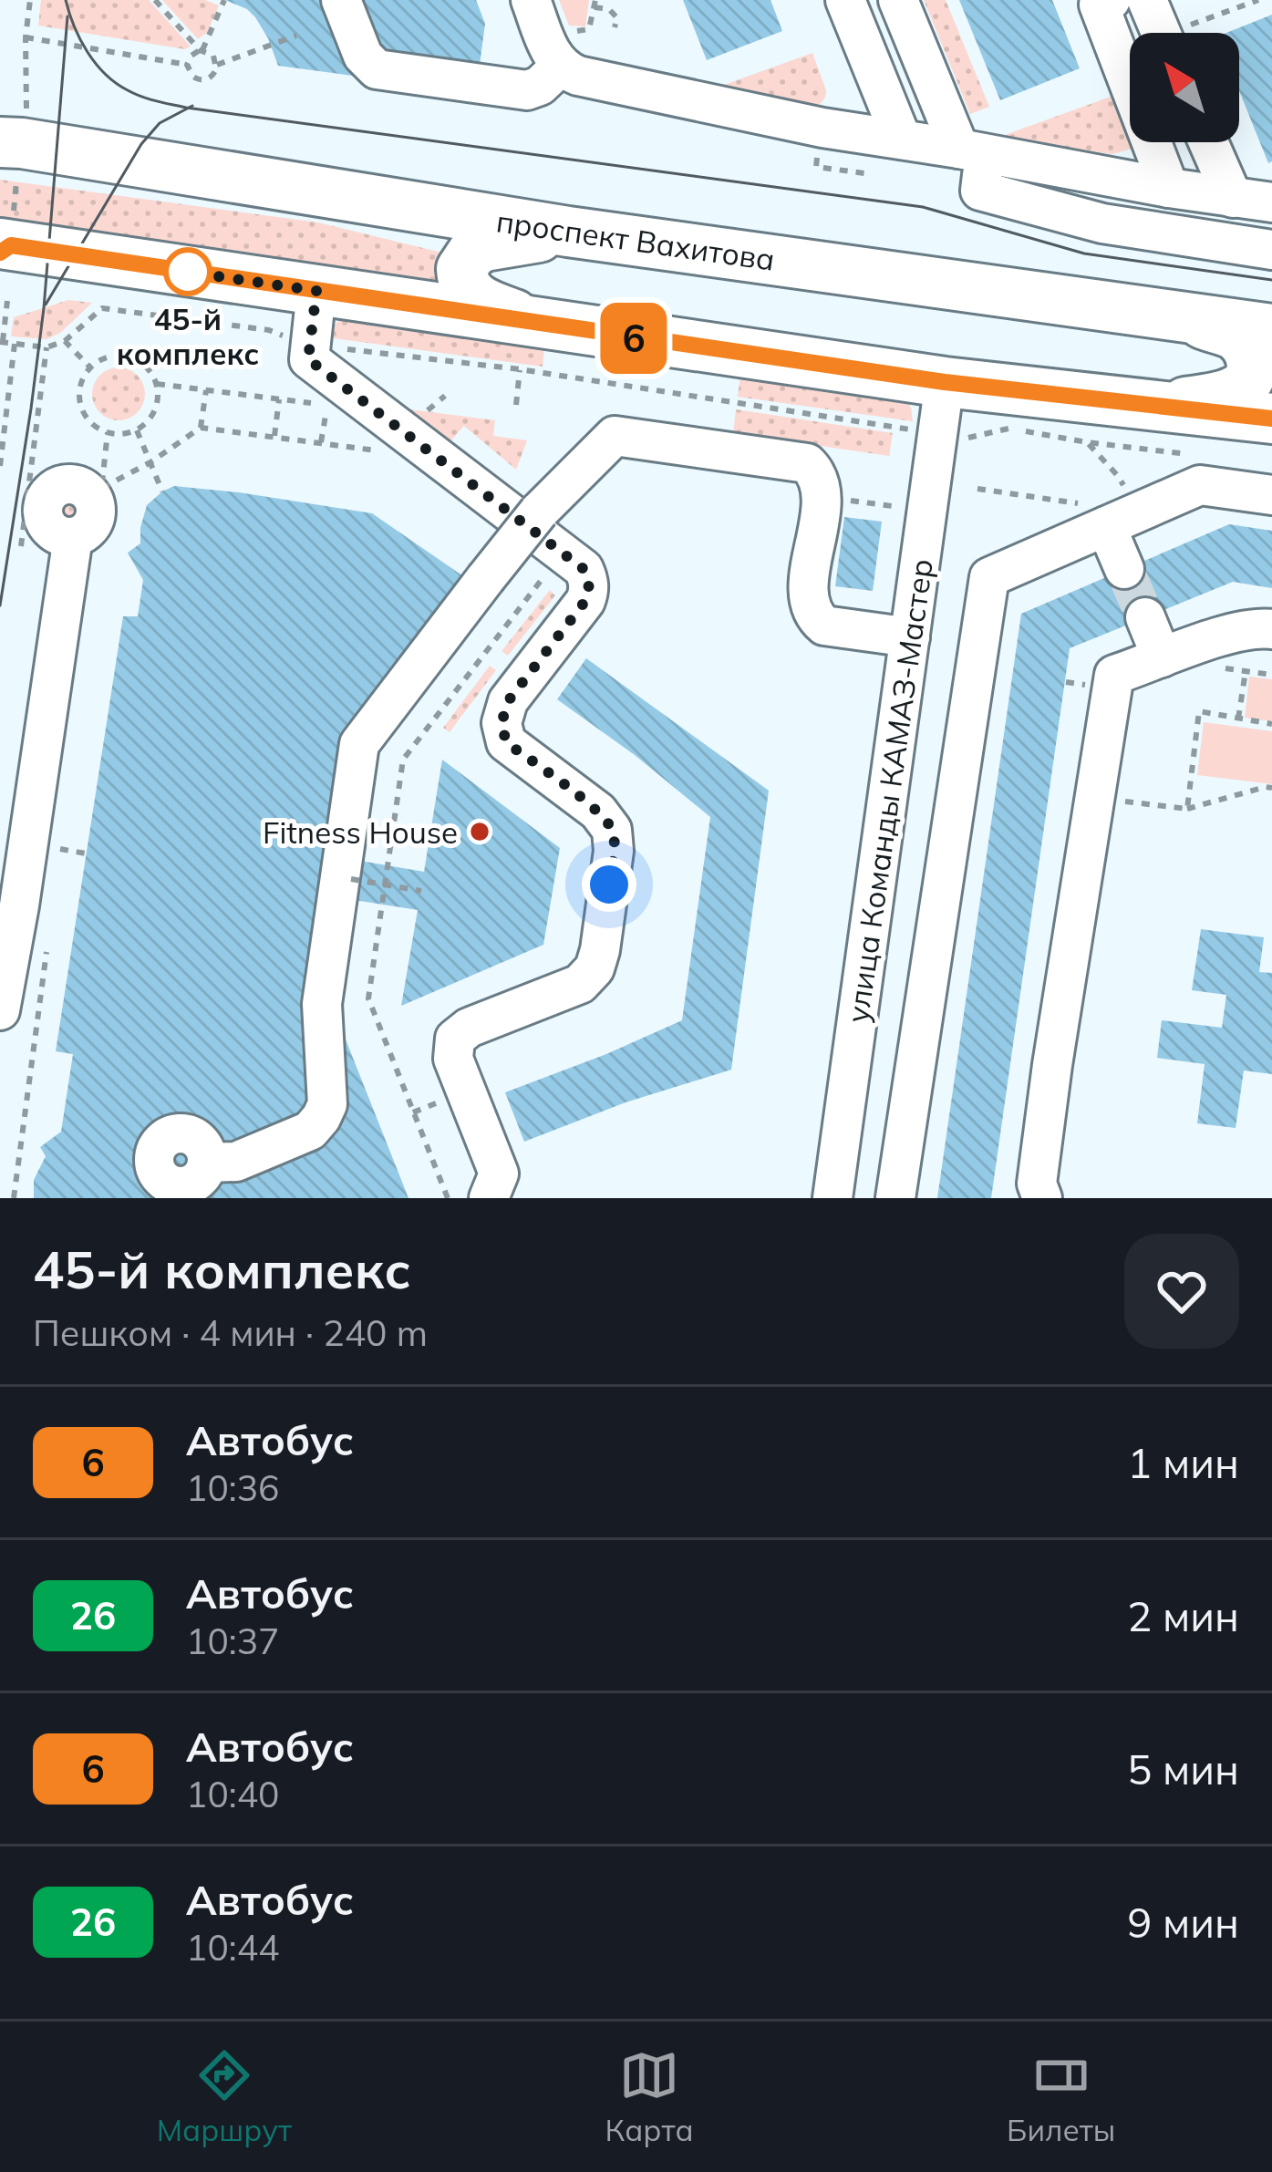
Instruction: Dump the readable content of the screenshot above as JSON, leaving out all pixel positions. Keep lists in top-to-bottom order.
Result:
{
  "streets": {
    "main road": ["проспект Вахитова"],
    "street": ["улица Команды КАМАЗ-Мастер"]
  },
  "places": ["45-й комплекс", "Fitness House"],
  "lines": ["bus line 6"],
  "north": "top left",
  "page": {
    "on_map": "6",
    "heading": ["45-й комплекс", "Пешком · 4 мин · 240 m"],
    "list": [
      {
        "mark": "6",
        "name": "Автобус",
        "note": "10:36",
        "value": "1 мин"
      },
      {
        "mark": "26",
        "name": "Автобус",
        "note": "10:37",
        "value": "2 мин"
      },
      {
        "mark": "6",
        "name": "Автобус",
        "note": "10:40",
        "value": "5 мин"
      },
      {
        "mark": "26",
        "name": "Автобус",
        "note": "10:44",
        "value": "9 мин"
      }
    ],
    "tabs": ["Маршрут", "Карта", "Билеты"]
  }
}
